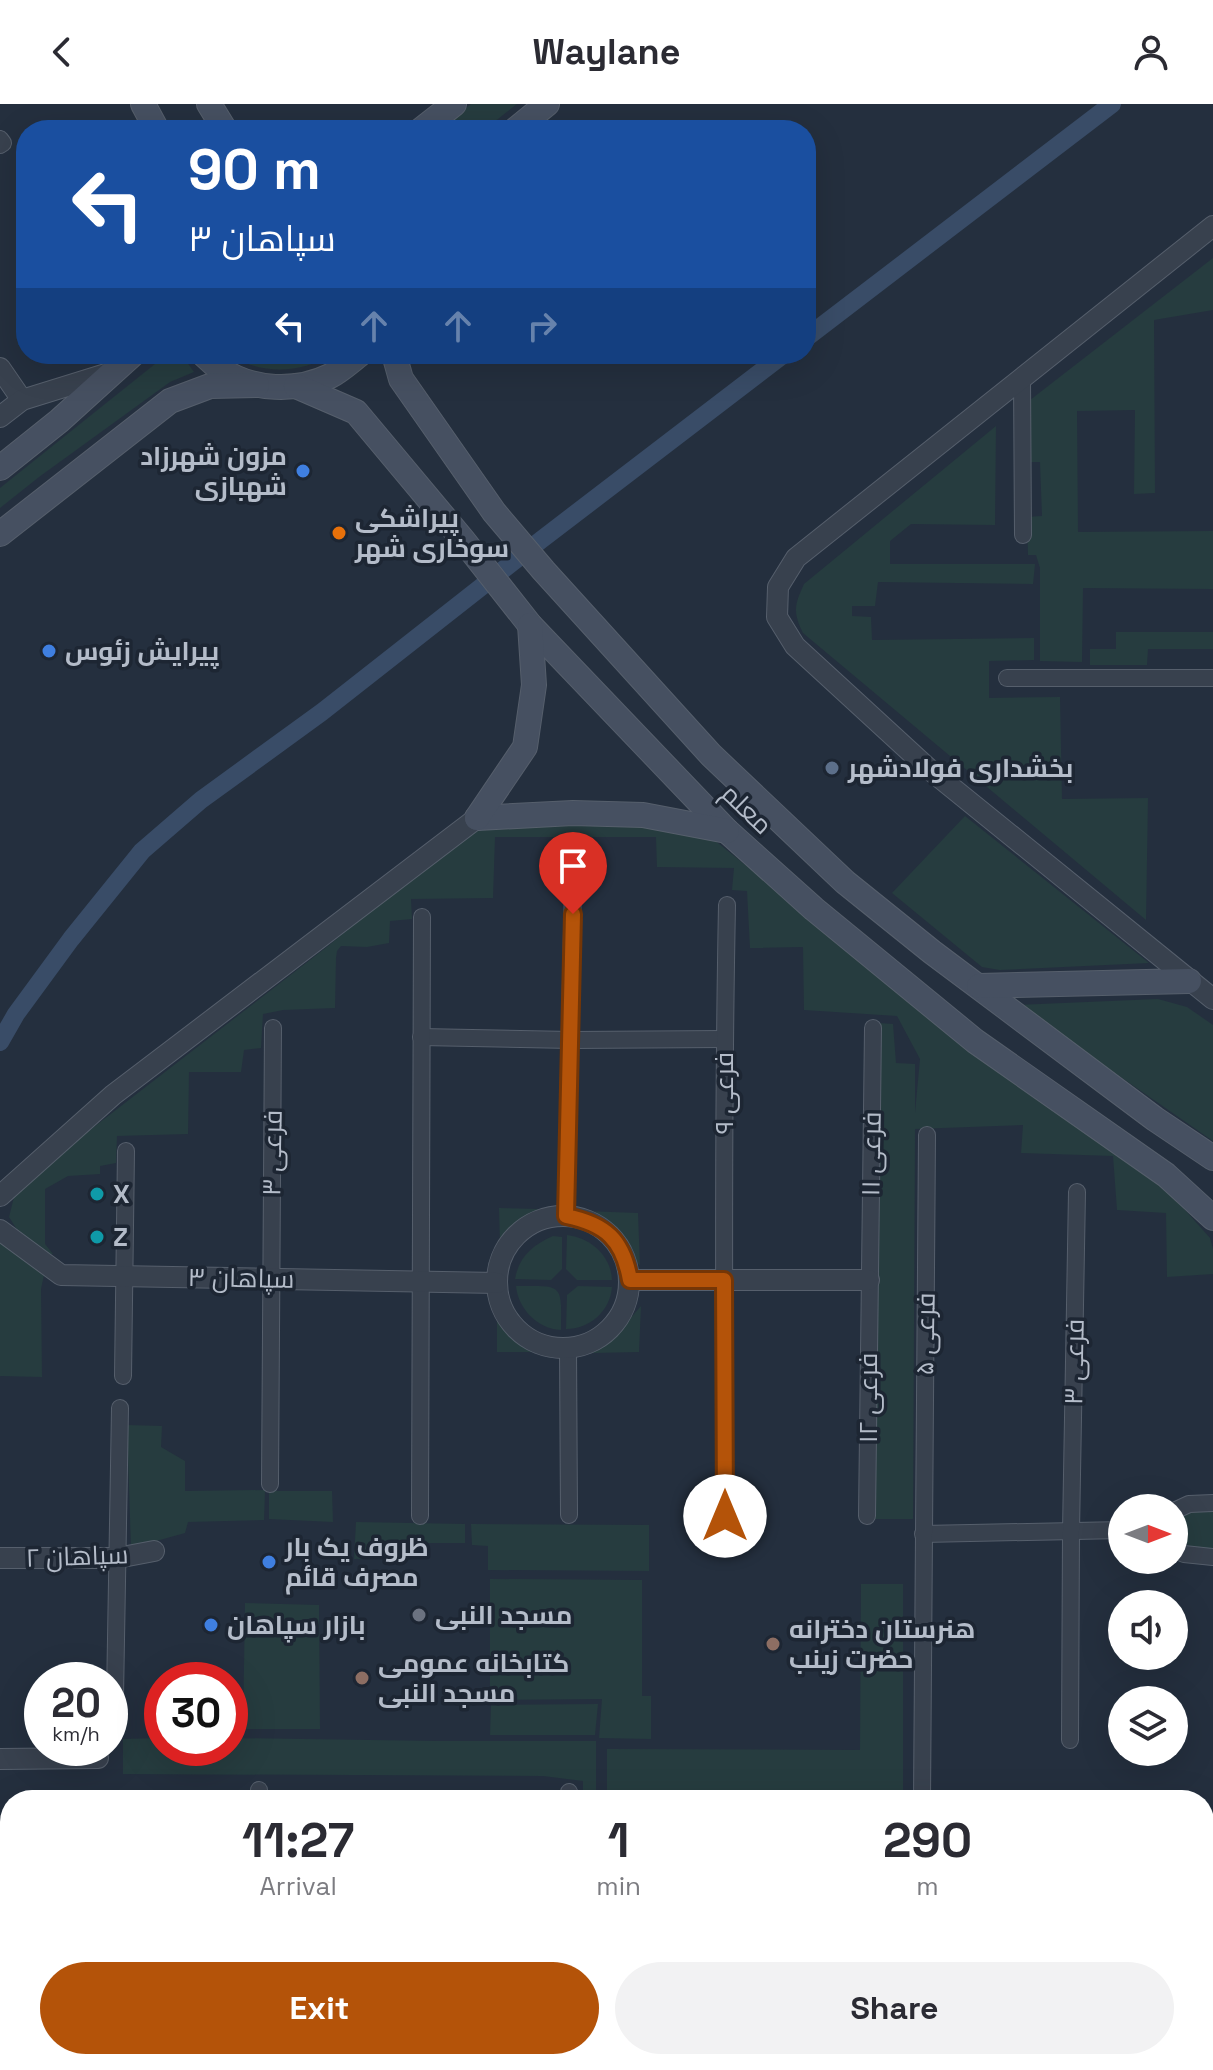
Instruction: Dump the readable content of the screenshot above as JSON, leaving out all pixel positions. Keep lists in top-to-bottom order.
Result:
{
  "streets": {
    "main road": ["معلم"],
    "street": [
      "فرعی ۹",
      "فرعی ۳",
      "فرعی ۱۱",
      "سپاهان ۳",
      "فرعی ۵",
      "فرعی ۱۲",
      "سپاهان ۲"
    ]
  },
  "crossings": [
    ["فرعی ۳", "سپاهان ۳"],
    ["فرعی ۱۱", "فرعی ۱۲"]
  ],
  "places": [
    "مزون شهرزاد شهبازی",
    "پیراشکی سوخاری شهر",
    "پیرایش زئوس",
    "بخشداری فولادشهر",
    "X",
    "Z",
    "ظروف یک بار مصرف قائم",
    "مسجد النبی",
    "بازار سپاهان",
    "هنرستان دخترانه حضرت زینب",
    "کتابخانه عمومی مسجد النبی"
  ],
  "north": "right",
  "page": {
    "header": "Waylane",
    "turn": ["90 m", "سپاهان ۳"],
    "speed": "20 km/h",
    "limit": "30",
    "eta": [
      "11:27",
      "Arrival",
      "1",
      "min",
      "290",
      "m"
    ],
    "buttons": ["Exit", "Share"]
  }
}
